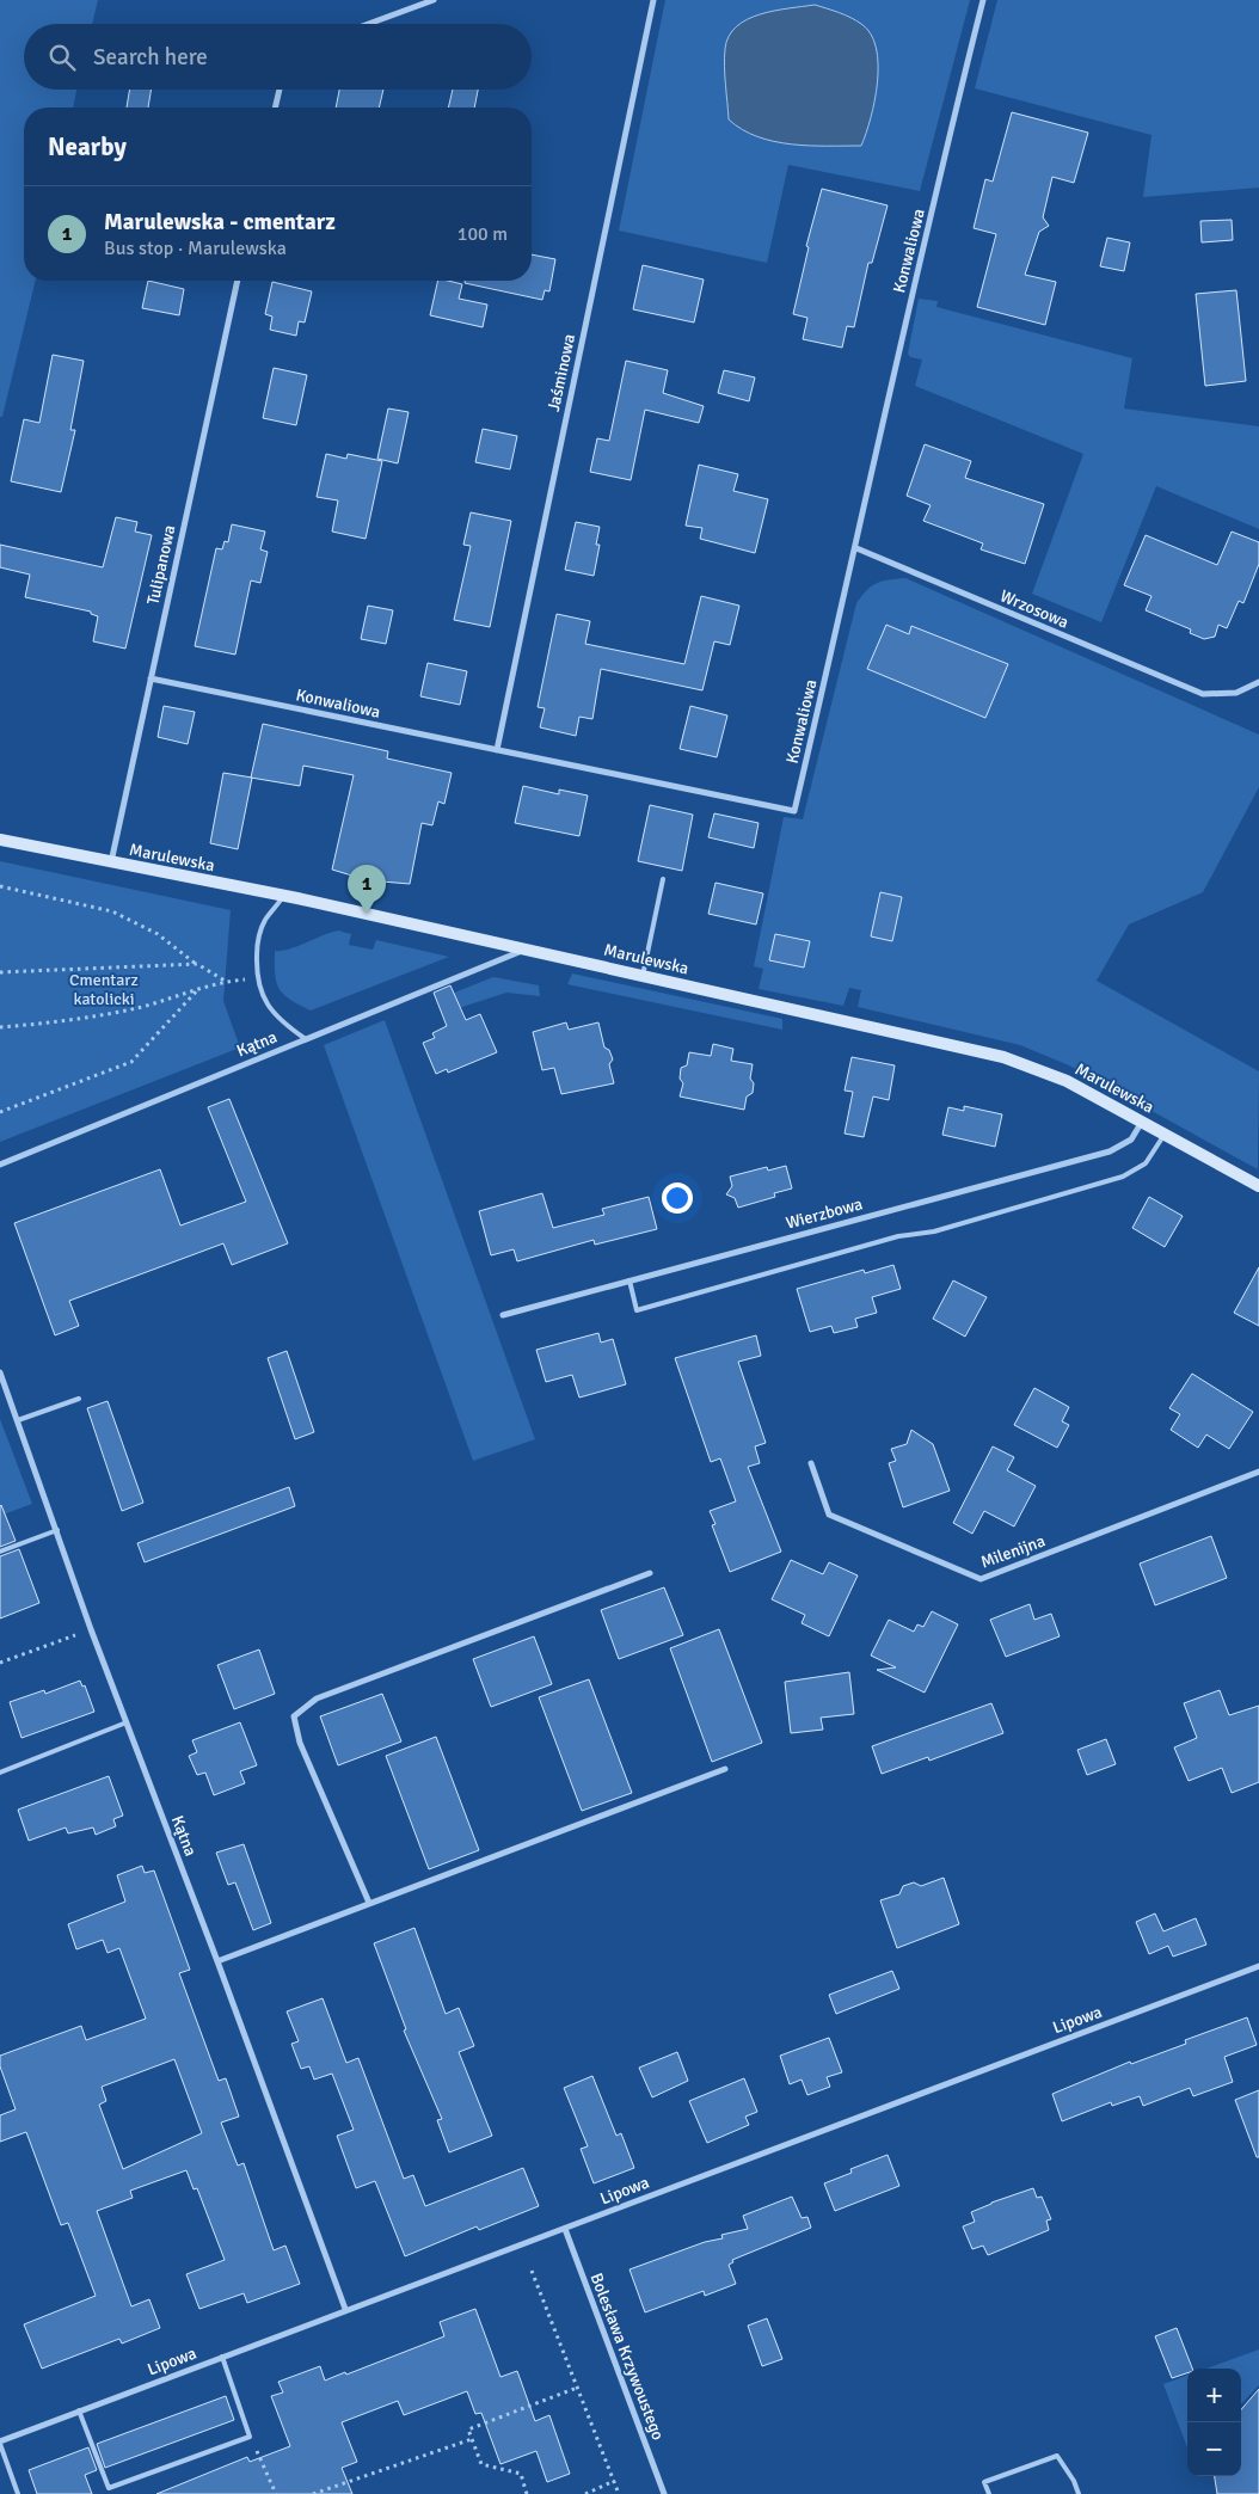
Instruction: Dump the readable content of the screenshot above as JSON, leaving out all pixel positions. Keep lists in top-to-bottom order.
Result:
{
  "streets": {
    "street": [
      "Konwaliowa",
      "Jaśminowa",
      "Tulipanowa",
      "Wrzosowa",
      "Marulewska",
      "Kątna",
      "Wierzbowa",
      "Milenijna",
      "Lipowa",
      "Bolesława Krzywoustego"
    ]
  },
  "crossings": [
    ["Konwaliowa", "Jaśminowa"],
    ["Konwaliowa", "Tulipanowa"],
    ["Konwaliowa", "Wrzosowa"],
    ["Tulipanowa", "Marulewska"],
    ["Marulewska", "Kątna"],
    ["Marulewska", "Wierzbowa"],
    ["Kątna", "Lipowa"],
    ["Lipowa", "Bolesława Krzywoustego"]
  ],
  "parks": ["Cmentarz katolicki"],
  "page": {
    "search": "Search here",
    "heading": "Nearby",
    "list": [
      {
        "mark": "1",
        "name": "Marulewska - cmentarz",
        "note": "Bus stop · Marulewska",
        "value": "100 m"
      }
    ],
    "pins": "1",
    "map_buttons": ["+", "−"]
  }
}
